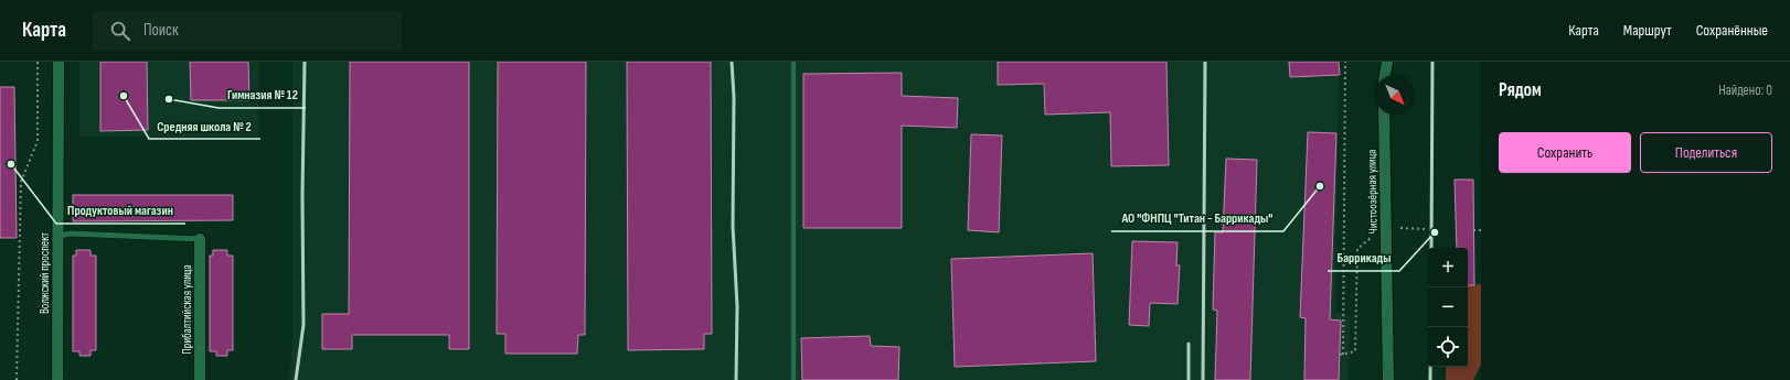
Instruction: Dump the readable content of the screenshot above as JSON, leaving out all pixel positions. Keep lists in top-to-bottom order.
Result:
{
  "streets": {
    "street": ["Чистоозёрная улица", "Волжский проспект", "Прибалтийская улица"]
  },
  "places": [
    "Средняя школа № 2",
    "Гимназия № 12",
    "Продуктовый магазин",
    "АО \"ФНПЦ \"Титан - Баррикады\"",
    "Баррикады"
  ],
  "north": "bottom right",
  "page": {
    "header": "Карта",
    "search": "Поиск",
    "nav": ["Карта", "Маршрут", "Сохранённые"],
    "heading": ["Рядом", "Найдено: 0"],
    "buttons": ["Сохранить", "Поделиться"],
    "map_buttons": ["+", "−"]
  }
}
